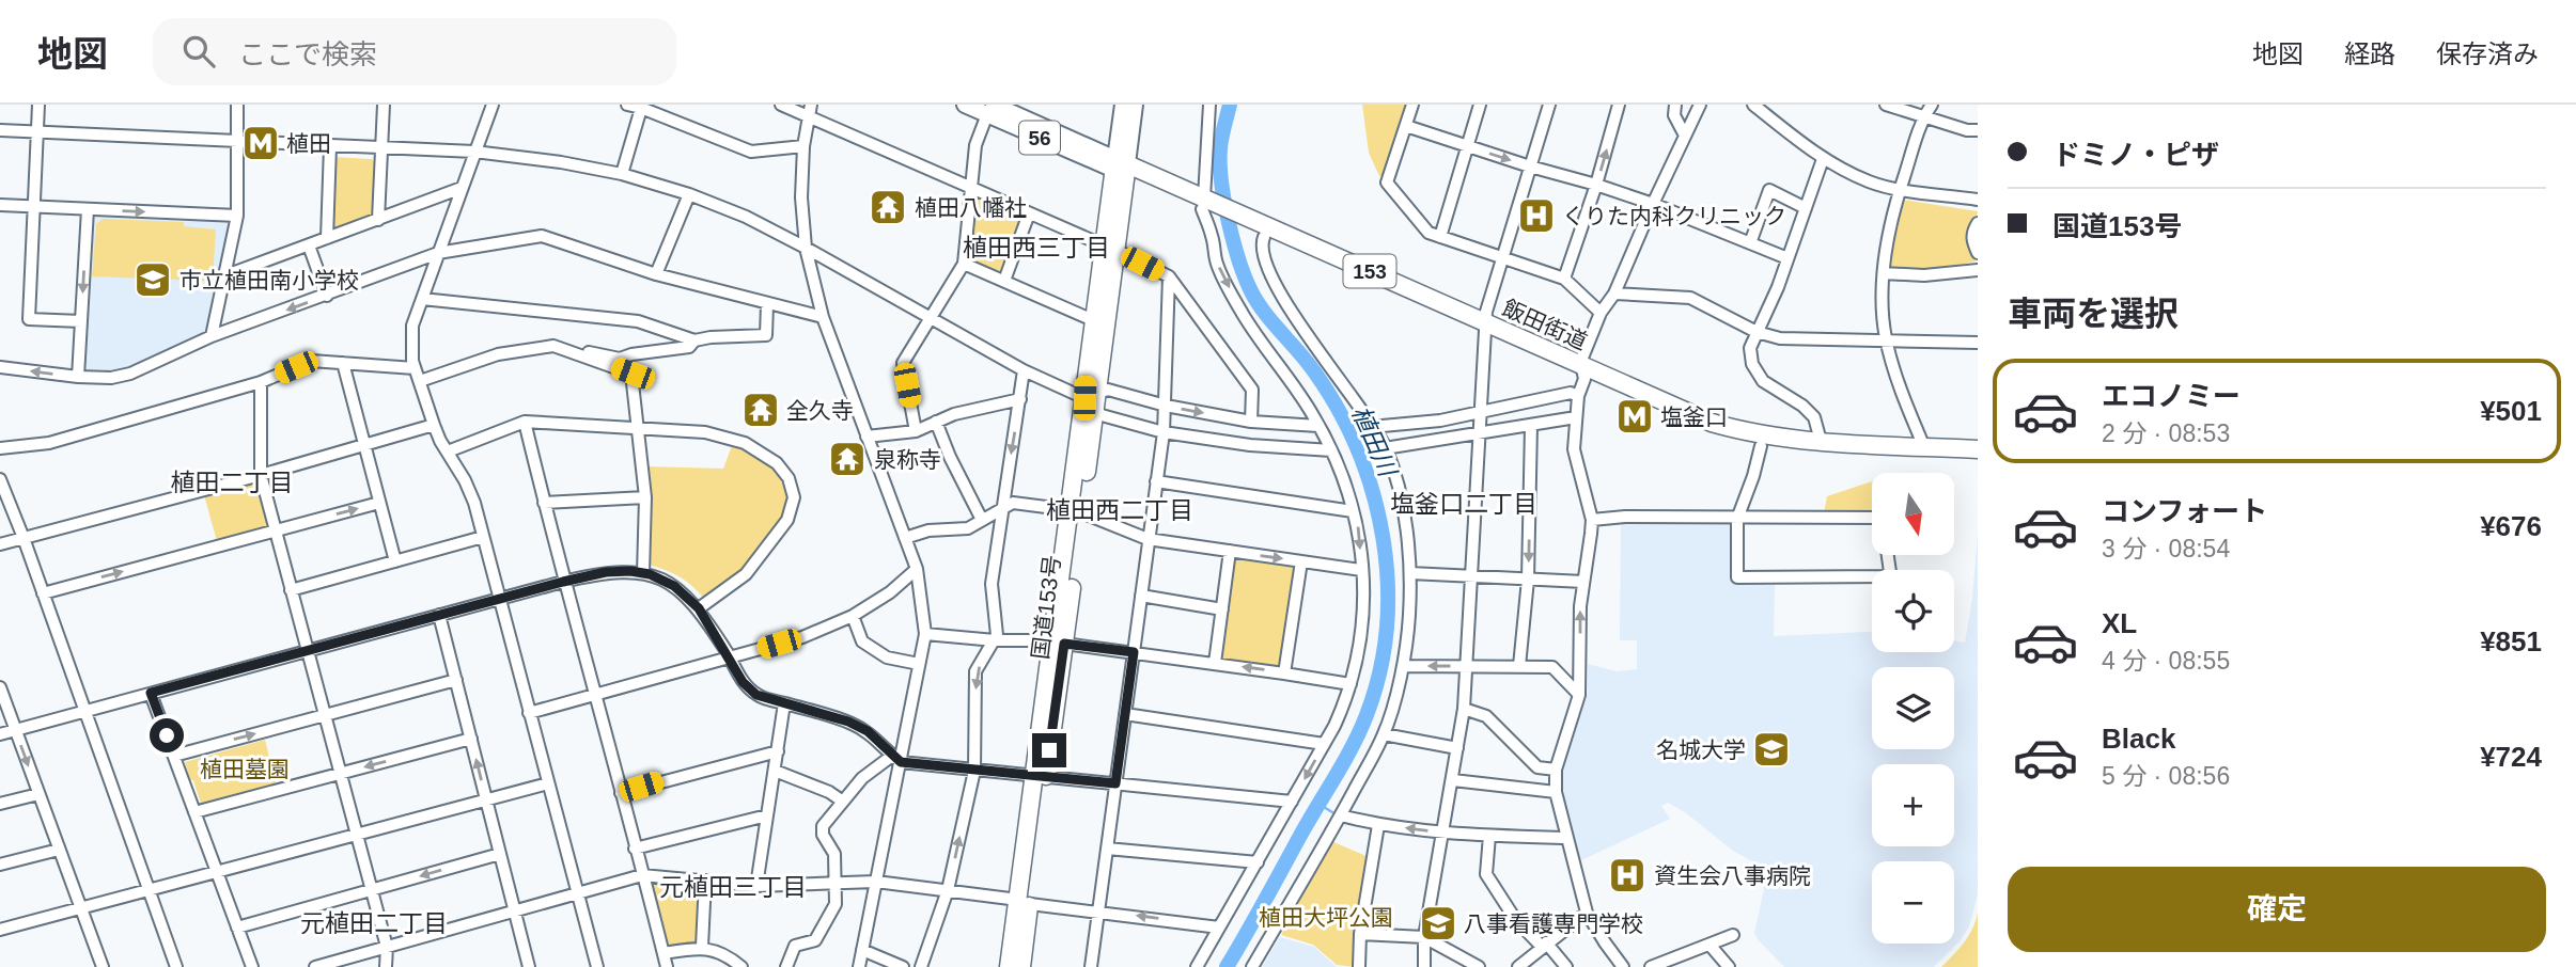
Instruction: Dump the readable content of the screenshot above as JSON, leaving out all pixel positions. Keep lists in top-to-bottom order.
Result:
{
  "streets": {
    "highway": ["153", "飯田街道", "国道153号"],
    "main road": ["56"]
  },
  "crossings": [
    ["56", "飯田街道"],
    ["56", "国道153号"],
    ["飯田街道", "国道153号"]
  ],
  "districts": [
    "植田西三丁目",
    "植田二丁目",
    "塩釜口二丁目",
    "植田西二丁目",
    "元植田三丁目",
    "元植田二丁目"
  ],
  "water": ["植田川"],
  "parks": ["植田墓園", "植田大坪公園"],
  "places": {
    "metro station": ["植田", "塩釜口"],
    "temple": ["植田八幡社", "全久寺", "泉称寺"],
    "hospital": ["くりた内科クリニック", "資生会八事病院"],
    "school or university": ["市立植田南小学校", "名城大学", "八事看護専門学校"]
  },
  "north": "bottom",
  "page": {
    "header": "地図",
    "search": "ここで検索",
    "nav": ["地図", "経路", "保存済み"],
    "banner": ["ドミノ・ピザ", "国道153号"],
    "heading": "車両を選択",
    "list": [
      {
        "name": "エコノミー",
        "note": "2 分 · 08:53",
        "value": "¥501"
      },
      {
        "name": "コンフォート",
        "note": "3 分 · 08:54",
        "value": "¥676"
      },
      {
        "name": "XL",
        "note": "4 分 · 08:55",
        "value": "¥851"
      },
      {
        "name": "Black",
        "note": "5 分 · 08:56",
        "value": "¥724"
      }
    ],
    "map_buttons": ["+", "−"],
    "buttons": "確定"
  }
}
